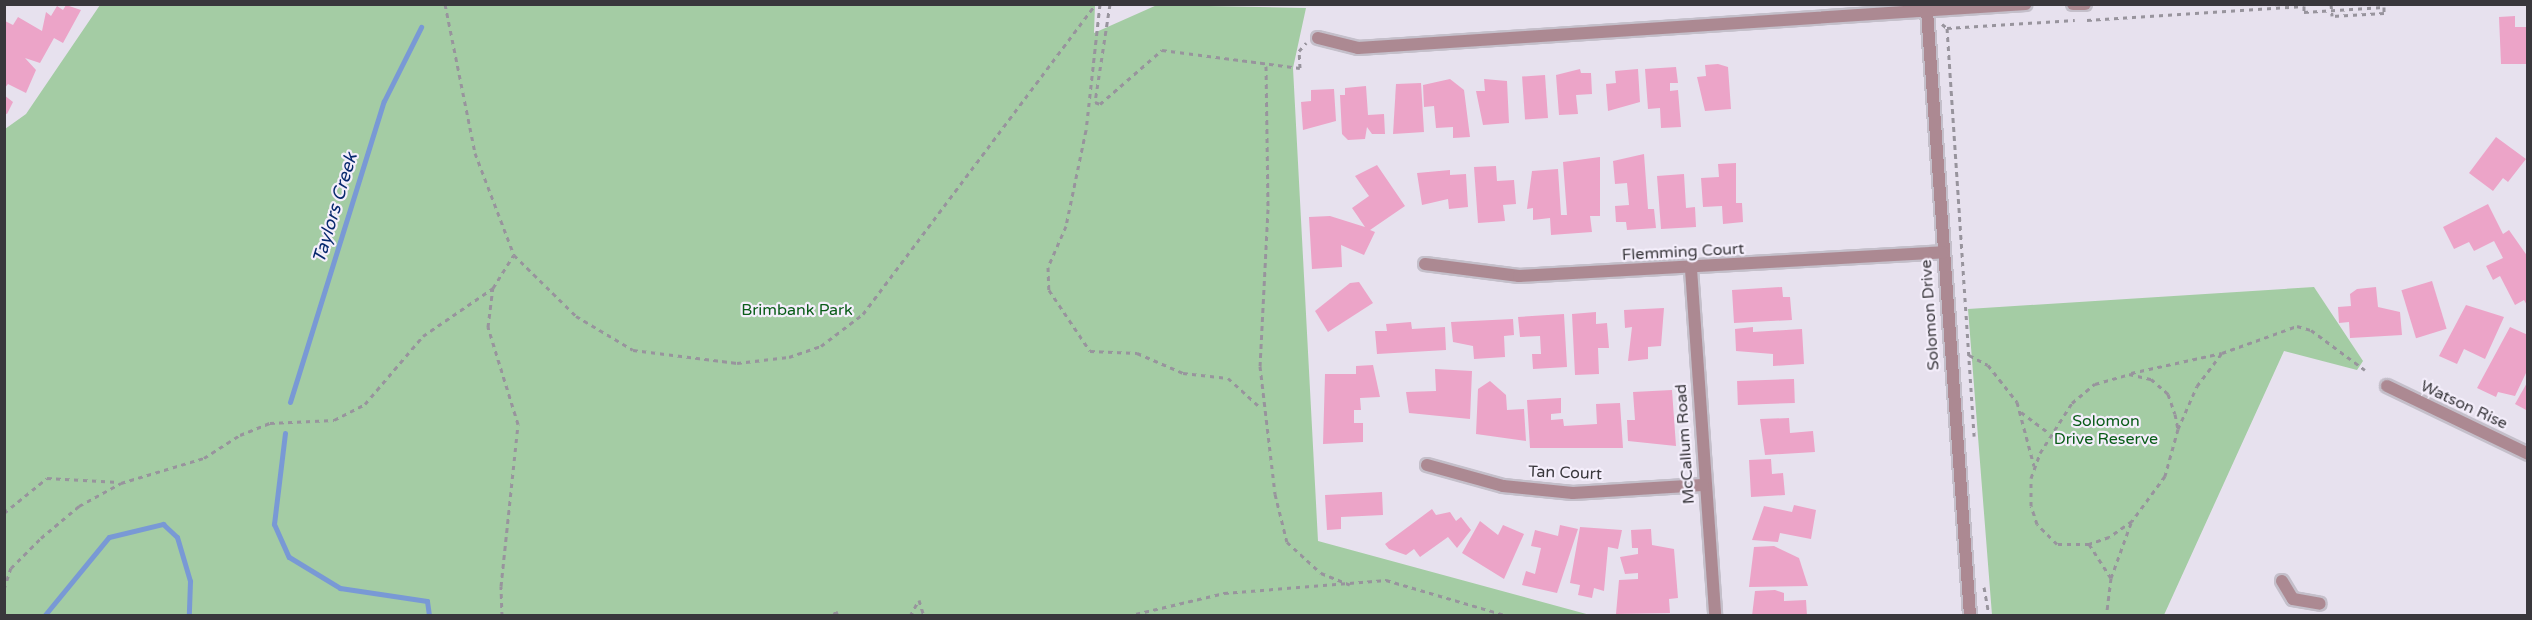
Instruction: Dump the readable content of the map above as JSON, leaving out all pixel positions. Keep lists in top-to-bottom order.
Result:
{
  "streets": {
    "street": [
      "Flemming Court",
      "Solomon Drive",
      "Watson Rise",
      "McCallum Road",
      "Tan Court"
    ]
  },
  "crossings": [
    ["Flemming Court", "Solomon Drive"],
    ["Flemming Court", "McCallum Road"],
    ["McCallum Road", "Tan Court"]
  ],
  "water": ["Taylors Creek"],
  "parks": ["Brimbank Park", "Solomon Drive Reserve"]
}
